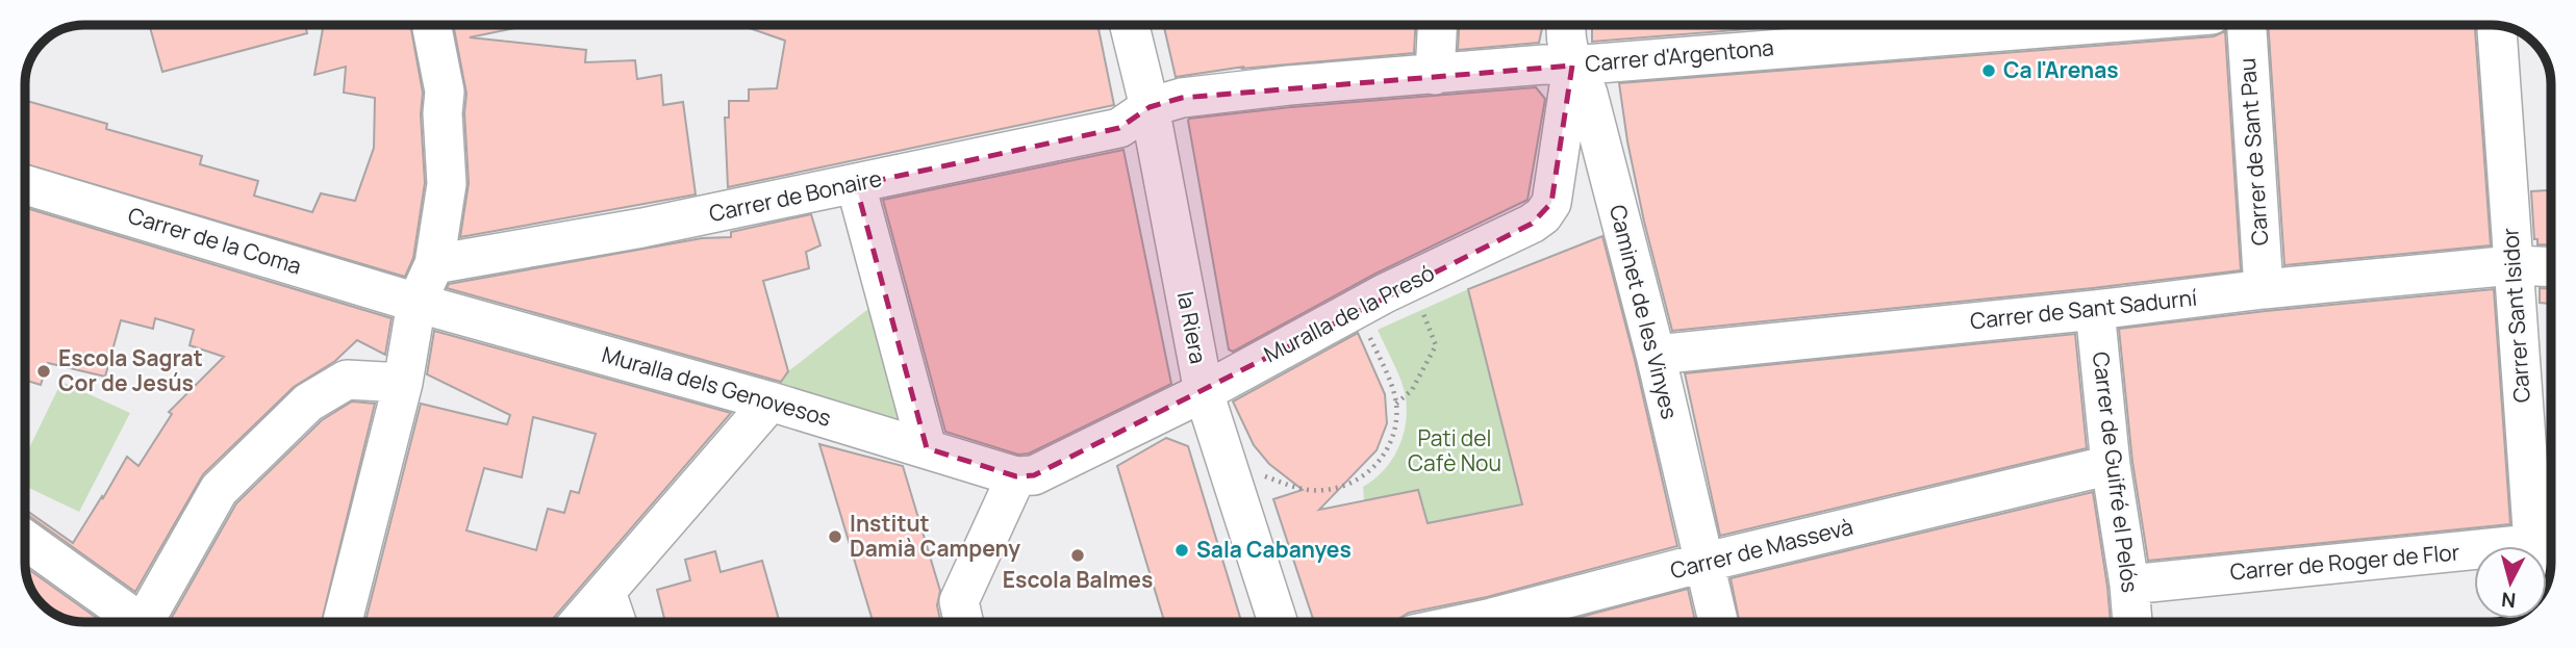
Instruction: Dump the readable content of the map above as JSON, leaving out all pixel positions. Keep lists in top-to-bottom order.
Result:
{
  "streets": {
    "street": [
      "Carrer d'Argentona",
      "Carrer de Sant Pau",
      "Carrer de Bonaire",
      "Carrer de la Coma",
      "Carrer de Sant Sadurní",
      "Caminet de les Vinyes",
      "Muralla de la Presó",
      "Carrer Sant Isidor",
      "la Riera",
      "Muralla dels Genovesos",
      "Carrer de Guifré el Pelós",
      "Carrer de Massevà",
      "Carrer de Roger de Flor"
    ]
  },
  "crossings": [
    ["Carrer d'Argentona", "Carrer de Bonaire"],
    ["Carrer d'Argentona", "Caminet de les Vinyes"],
    ["Carrer d'Argentona", "Muralla de la Presó"],
    ["Carrer d'Argentona", "la Riera"],
    ["Carrer de Sant Pau", "Carrer de Sant Sadurní"],
    ["Carrer de Bonaire", "la Riera"],
    ["Carrer de la Coma", "Muralla dels Genovesos"],
    ["Carrer de Sant Sadurní", "Caminet de les Vinyes"],
    ["Carrer de Sant Sadurní", "Carrer Sant Isidor"],
    ["Carrer de Sant Sadurní", "Carrer de Guifré el Pelós"],
    ["Caminet de les Vinyes", "Muralla de la Presó"],
    ["Caminet de les Vinyes", "Carrer de Massevà"],
    ["Muralla de la Presó", "la Riera"],
    ["Muralla de la Presó", "Muralla dels Genovesos"],
    ["Carrer Sant Isidor", "Carrer de Roger de Flor"],
    ["Carrer de Guifré el Pelós", "Carrer de Massevà"],
    ["Carrer de Guifré el Pelós", "Carrer de Roger de Flor"]
  ],
  "parks": ["Pati del Cafè Nou"],
  "places": [
    "Ca l'Arenas",
    "Escola Sagrat Cor de Jesús",
    "Institut Damià Campeny",
    "Sala Cabanyes",
    "Escola Balmes"
  ],
  "north": "bottom"
}
